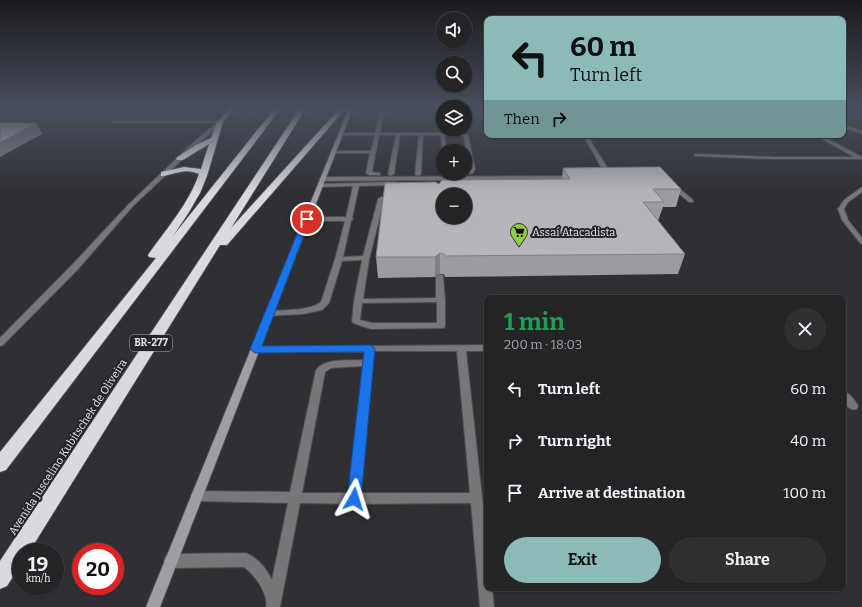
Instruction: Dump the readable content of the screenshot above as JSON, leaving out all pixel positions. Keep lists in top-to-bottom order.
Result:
{
  "streets": {
    "highway": ["BR-277", "Avenida Juscelino Kubitschek de Oliveira"]
  },
  "places": {
    "supermarket": ["Assaí Atacadista"]
  },
  "page": {
    "map_buttons": ["+", "−"],
    "turn": ["60 m", "Turn left"],
    "then": "Then",
    "heading": ["1 min", "200 m · 18:03"],
    "list": [
      {
        "name": "Turn left",
        "value": "60 m"
      },
      {
        "name": "Turn right",
        "value": "40 m"
      },
      {
        "name": "Arrive at destination",
        "value": "100 m"
      }
    ],
    "buttons": ["Exit", "Share"],
    "speed": "19 km/h",
    "limit": "20"
  }
}
